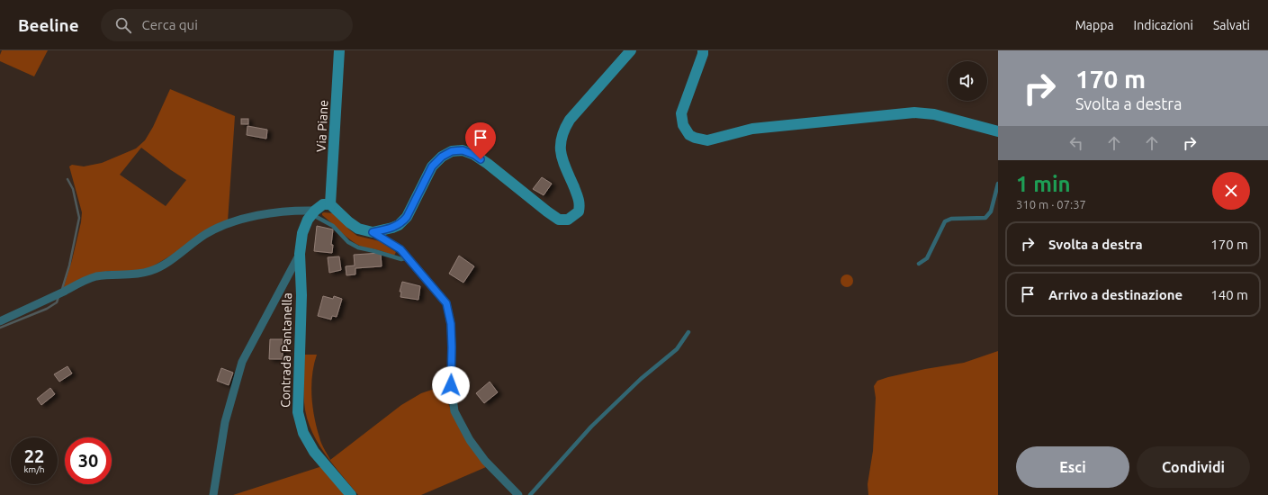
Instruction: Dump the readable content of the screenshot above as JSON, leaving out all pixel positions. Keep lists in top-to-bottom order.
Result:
{
  "streets": {
    "street": ["Via Piane", "Contrada Pantanella"]
  },
  "page": {
    "header": "Beeline",
    "search": "Cerca qui",
    "nav": ["Mappa", "Indicazioni", "Salvati"],
    "turn": ["170 m", "Svolta a destra"],
    "heading": ["1 min", "310 m · 07:37"],
    "list": [
      {
        "name": "Svolta a destra",
        "value": "170 m"
      },
      {
        "name": "Arrivo a destinazione",
        "value": "140 m"
      }
    ],
    "speed": "22 km/h",
    "limit": "30",
    "buttons": ["Esci", "Condividi"]
  }
}
